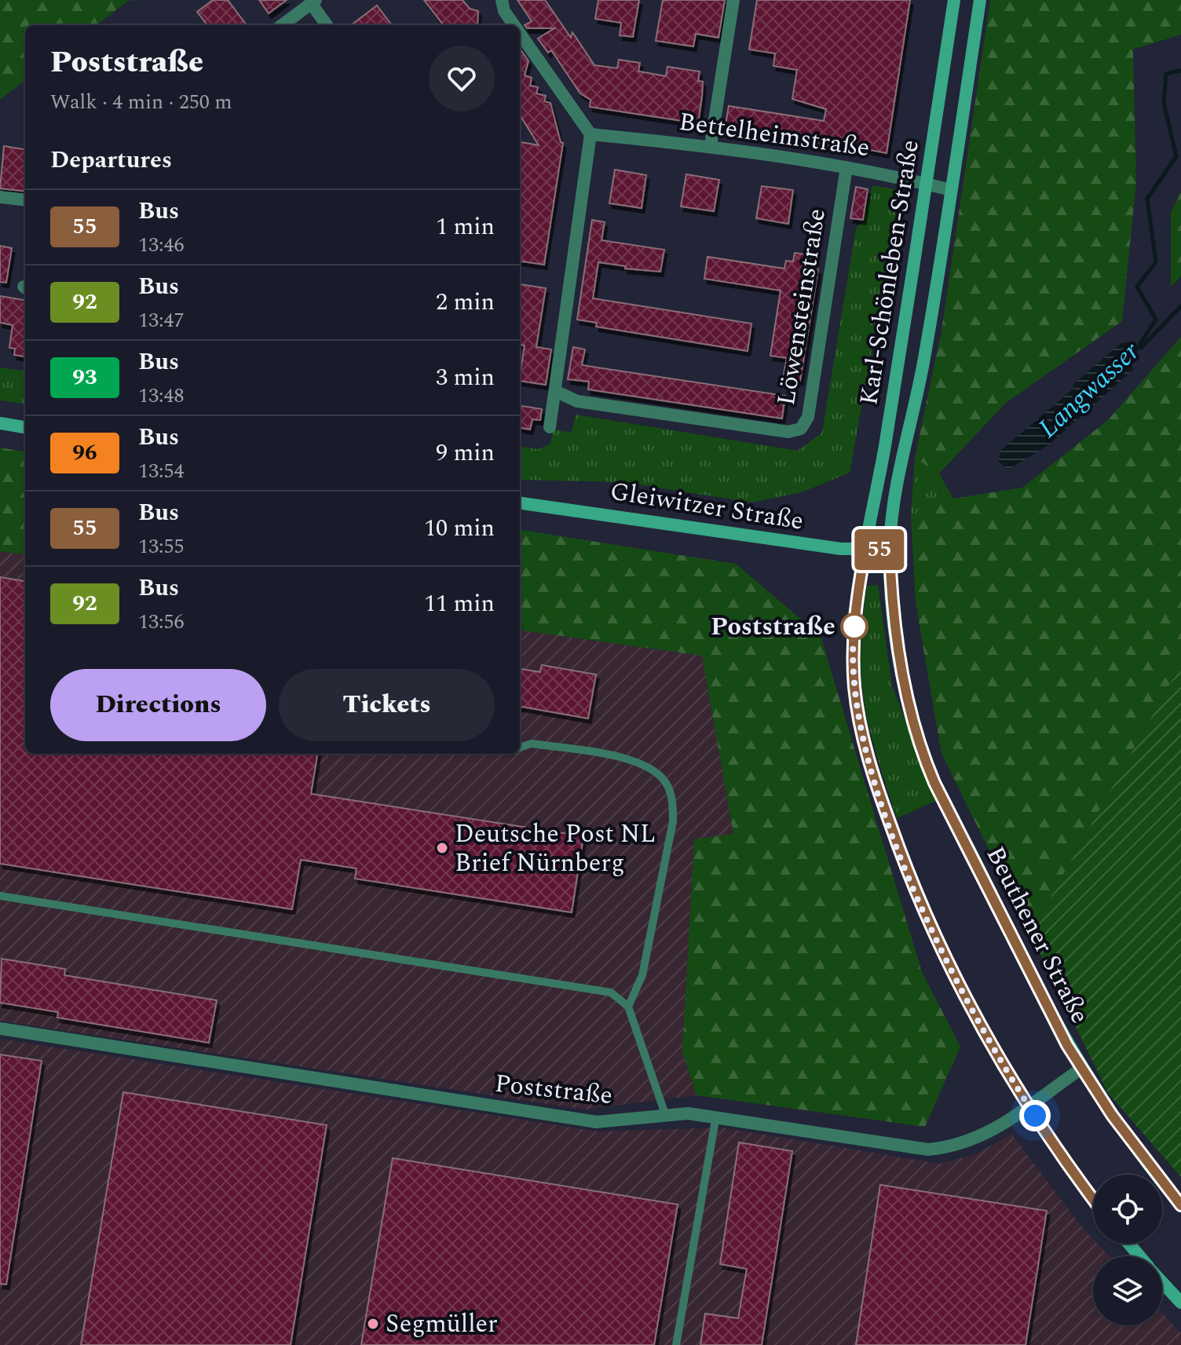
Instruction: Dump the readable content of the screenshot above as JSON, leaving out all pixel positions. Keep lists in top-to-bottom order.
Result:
{
  "streets": {
    "main road": ["Karl-Schönleben-Straße", "Gleiwitzer Straße", "Beuthener Straße"],
    "street": ["Bettelheimstraße", "Löwensteinstraße", "Poststraße"]
  },
  "crossings": [
    ["Bettelheimstraße", "Karl-Schönleben-Straße"],
    ["Bettelheimstraße", "Löwensteinstraße"],
    ["Karl-Schönleben-Straße", "Gleiwitzer Straße"],
    ["Karl-Schönleben-Straße", "Beuthener Straße"],
    ["Gleiwitzer Straße", "Beuthener Straße"],
    ["Beuthener Straße", "Poststraße"]
  ],
  "water": ["Langwasser"],
  "places": ["Poststraße", "Deutsche Post NL Brief Nürnberg", "Segmüller"],
  "lines": ["bus line 55"],
  "page": {
    "on_map": "55",
    "heading": [
      ["Poststraße", "Walk · 4 min · 250 m"],
      "Departures"
    ],
    "list": [
      {
        "mark": "55",
        "name": "Bus",
        "note": "13:46",
        "value": "1 min"
      },
      {
        "mark": "92",
        "name": "Bus",
        "note": "13:47",
        "value": "2 min"
      },
      {
        "mark": "93",
        "name": "Bus",
        "note": "13:48",
        "value": "3 min"
      },
      {
        "mark": "96",
        "name": "Bus",
        "note": "13:54",
        "value": "9 min"
      },
      {
        "mark": "55",
        "name": "Bus",
        "note": "13:55",
        "value": "10 min"
      },
      {
        "mark": "92",
        "name": "Bus",
        "note": "13:56",
        "value": "11 min"
      }
    ],
    "buttons": ["Directions", "Tickets"]
  }
}
